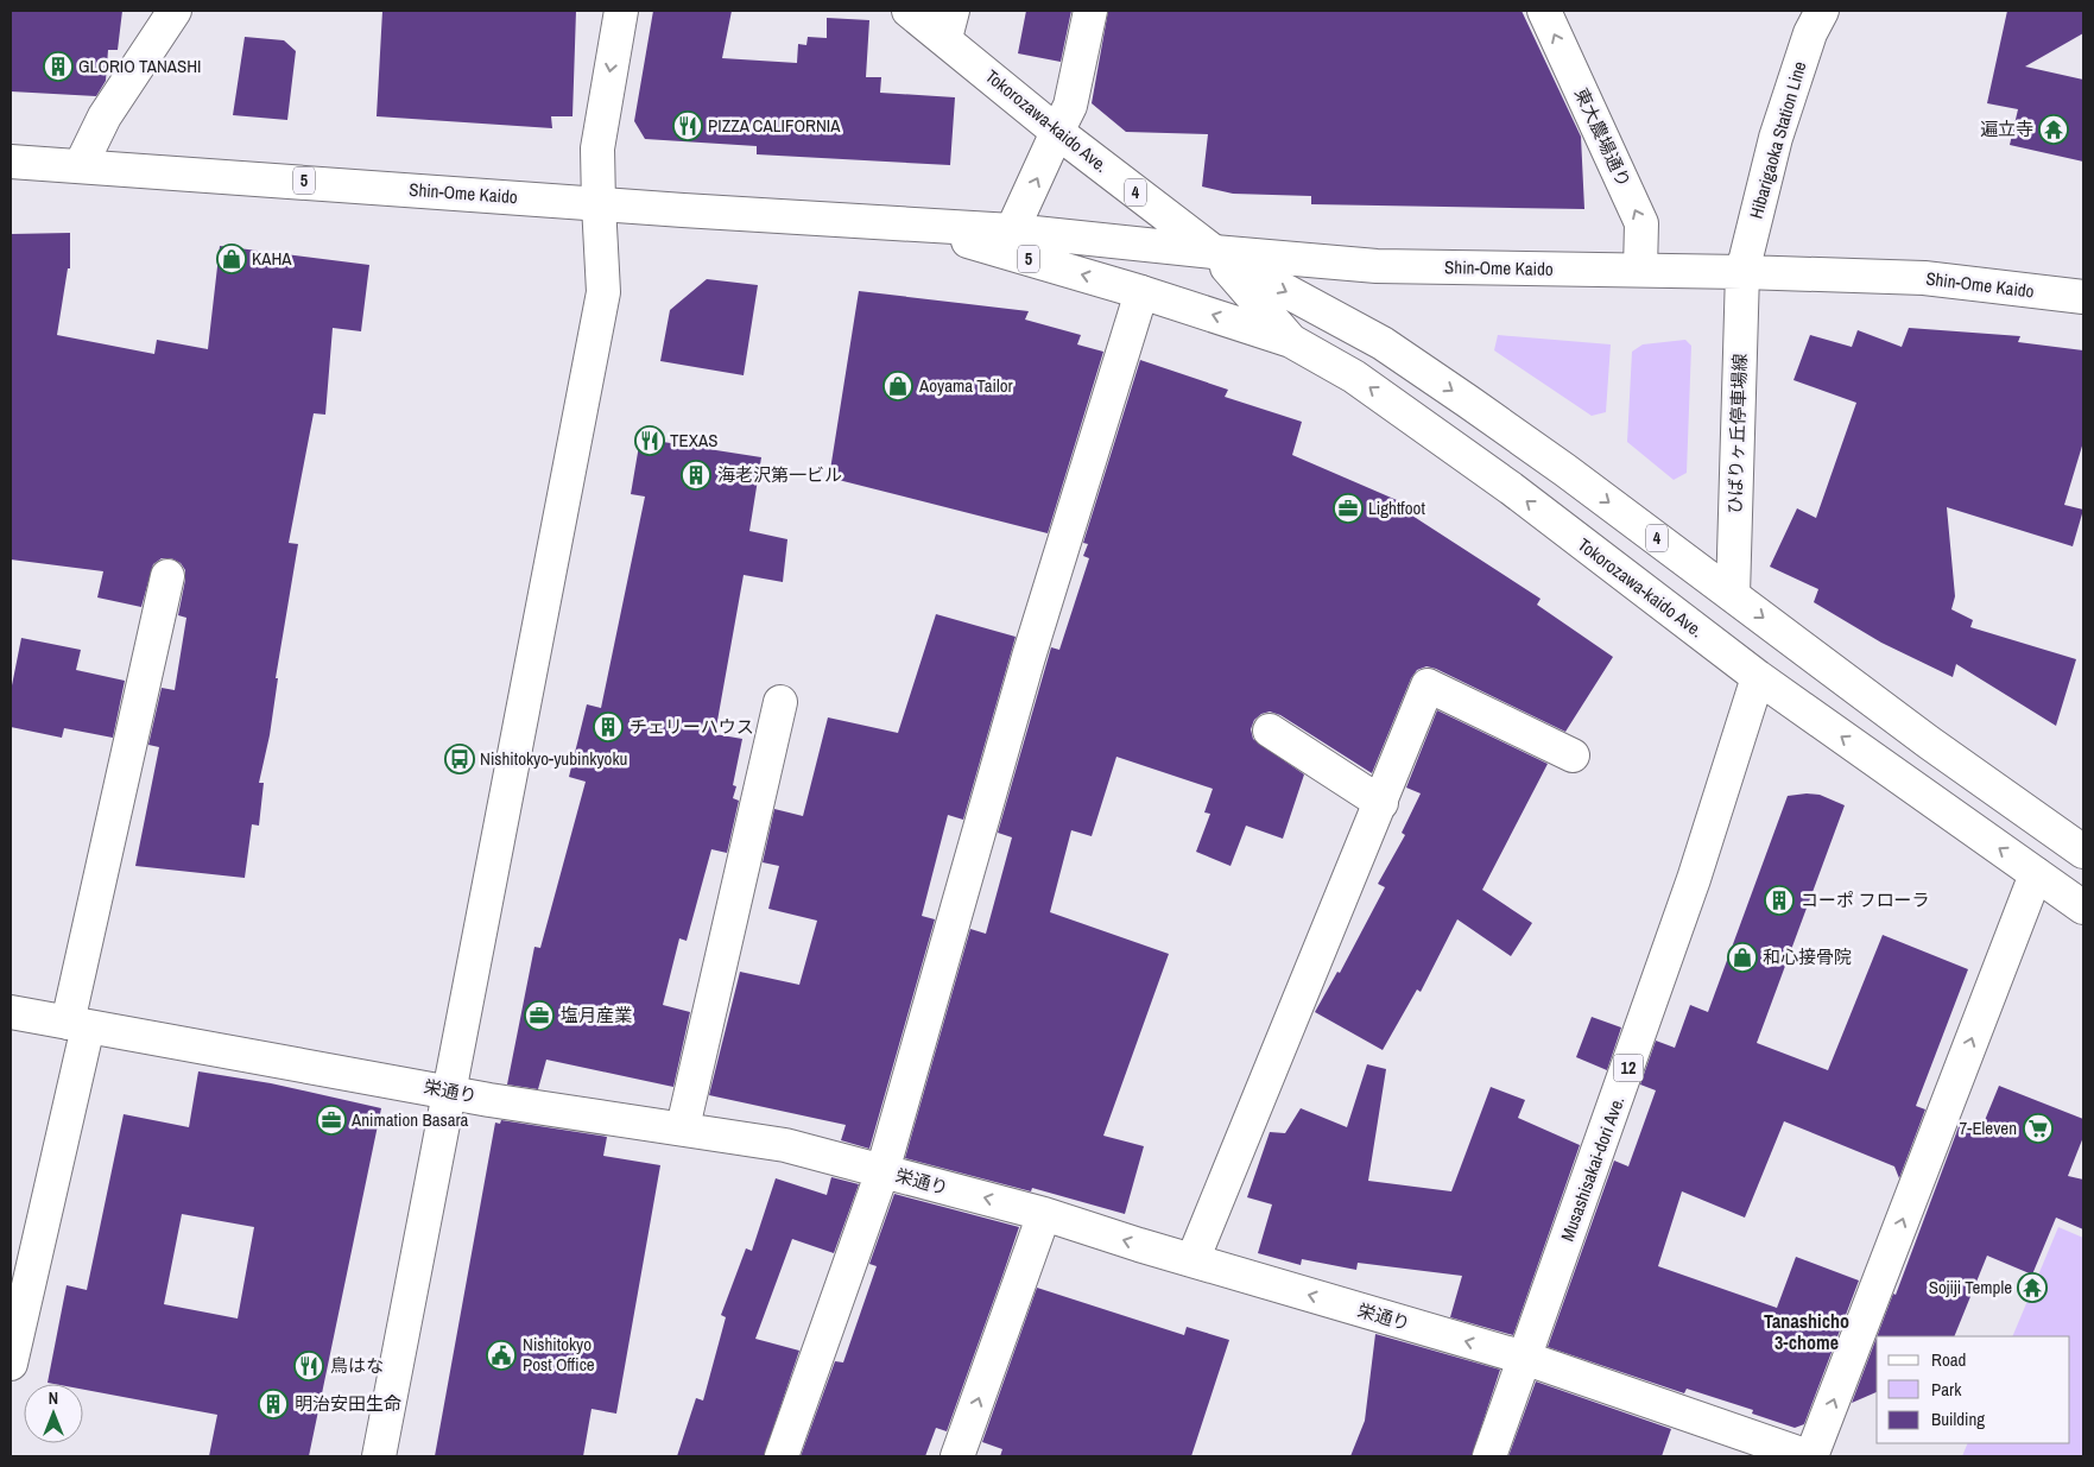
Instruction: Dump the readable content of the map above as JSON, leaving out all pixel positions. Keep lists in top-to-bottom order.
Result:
{
  "streets": {
    "street": [
      "Tokorozawa-kaido Ave.",
      "東大農場通り",
      "Hibarigaoka Station Line",
      "5",
      "4",
      "Shin-Ome Kaido",
      "ひばりヶ丘停車場線",
      "12",
      "栄通り",
      "Musashisakai-dori Ave."
    ]
  },
  "crossings": [
    ["Tokorozawa-kaido Ave.", "Shin-Ome Kaido"],
    ["Tokorozawa-kaido Ave.", "ひばりヶ丘停車場線"],
    ["Tokorozawa-kaido Ave.", "Musashisakai-dori Ave."],
    ["東大農場通り", "Shin-Ome Kaido"],
    ["Hibarigaoka Station Line", "Shin-Ome Kaido"],
    ["Hibarigaoka Station Line", "ひばりヶ丘停車場線"],
    ["Shin-Ome Kaido", "ひばりヶ丘停車場線"],
    ["栄通り", "Musashisakai-dori Ave."]
  ],
  "one_way": ["東大農場通り", "栄通り"],
  "districts": ["Tanashicho 3-chome"],
  "places": {
    "building": [
      "GLORIO TANASHI",
      "海老沢第一ビル",
      "チェリーハウス",
      "コーポ フローラ",
      "明治安田生命"
    ],
    "restaurant": ["PIZZA CALIFORNIA", "TEXAS", "鳥はな"],
    "temple": ["遍立寺", "Sojiji Temple"],
    "shop": ["KAHA", "Aoyama Tailor", "和心接骨院"],
    "office": ["Lightfoot", "塩月産業", "Animation Basara"],
    "bus stop": ["Nishitokyo-yubinkyoku"],
    "supermarket": ["7-Eleven"],
    "public building": ["Nishitokyo Post Office"]
  },
  "legend": ["Road", "Park", "Building"],
  "north": "top"
}
